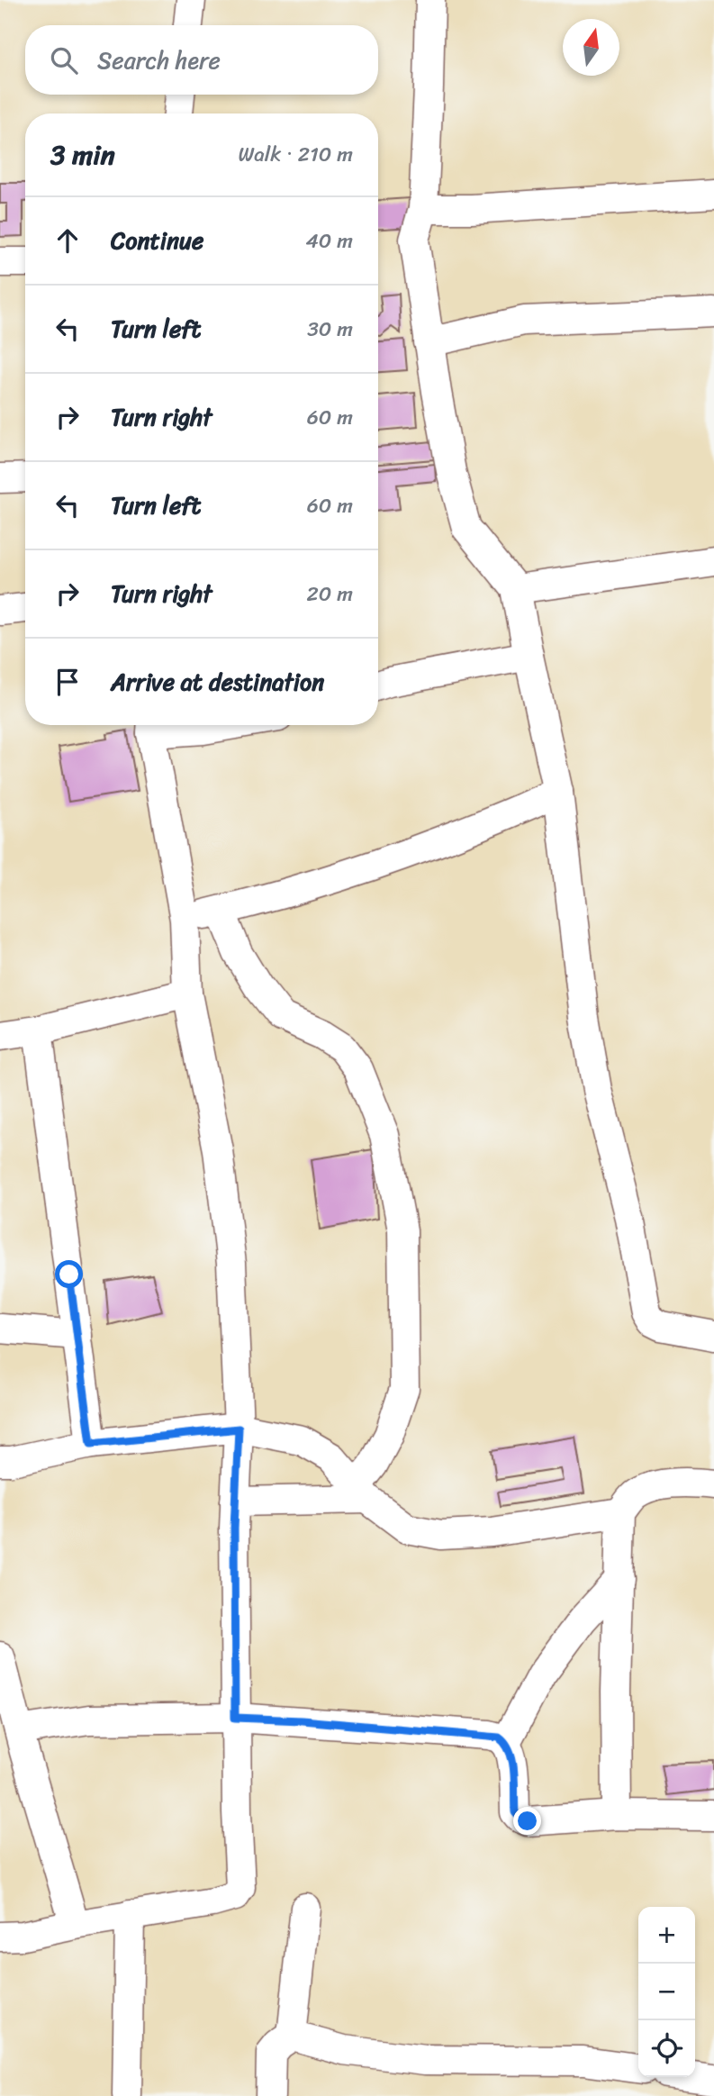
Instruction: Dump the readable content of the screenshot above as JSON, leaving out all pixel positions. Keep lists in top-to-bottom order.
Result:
{
  "north": "top",
  "page": {
    "search": "Search here",
    "heading": ["3 min", "Walk · 210 m"],
    "list": [
      ["Continue", "40 m"],
      ["Turn left", "30 m"],
      ["Turn right", "60 m"],
      ["Turn left", "60 m"],
      ["Turn right", "20 m"],
      "Arrive at destination"
    ],
    "map_buttons": ["+", "−"]
  }
}
